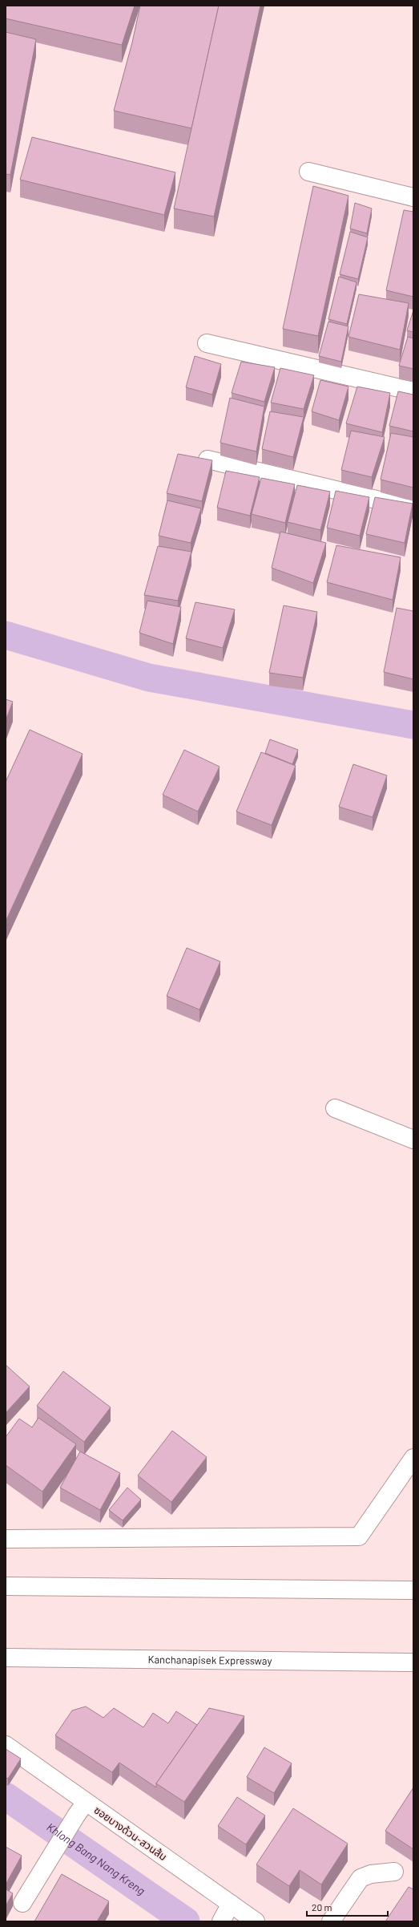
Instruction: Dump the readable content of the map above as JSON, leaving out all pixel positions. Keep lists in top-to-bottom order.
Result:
{
  "streets": {
    "main road": ["Kanchanapisek Expressway", "ซอยบางด้วน-สวนส้ม"]
  },
  "water": ["Khlong Bang Nang Kreng"],
  "scale_bar": "20 m"
}
